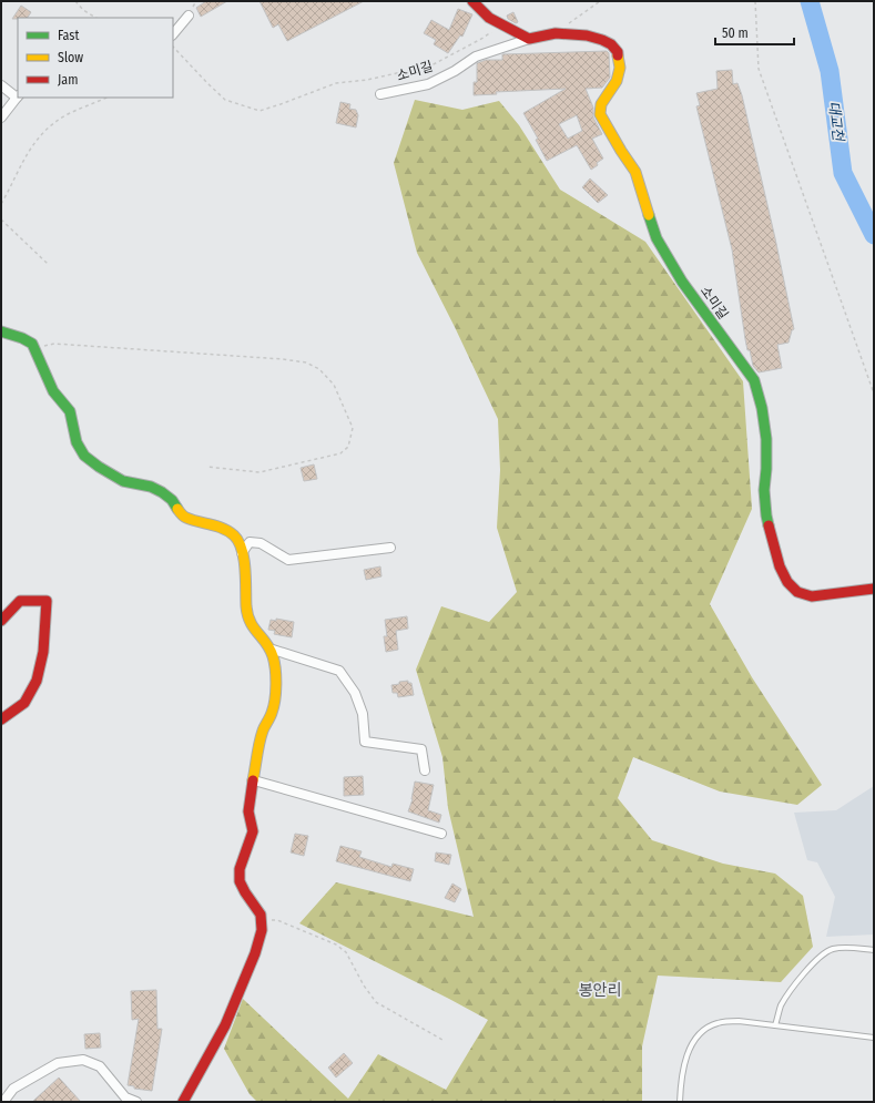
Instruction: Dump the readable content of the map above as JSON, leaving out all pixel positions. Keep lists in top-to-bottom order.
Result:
{
  "streets": {
    "street": ["소미길"]
  },
  "districts": ["봉안리"],
  "water": ["대교천"],
  "legend": ["Fast", "Slow", "Jam"],
  "scale_bar": "50 m"
}
